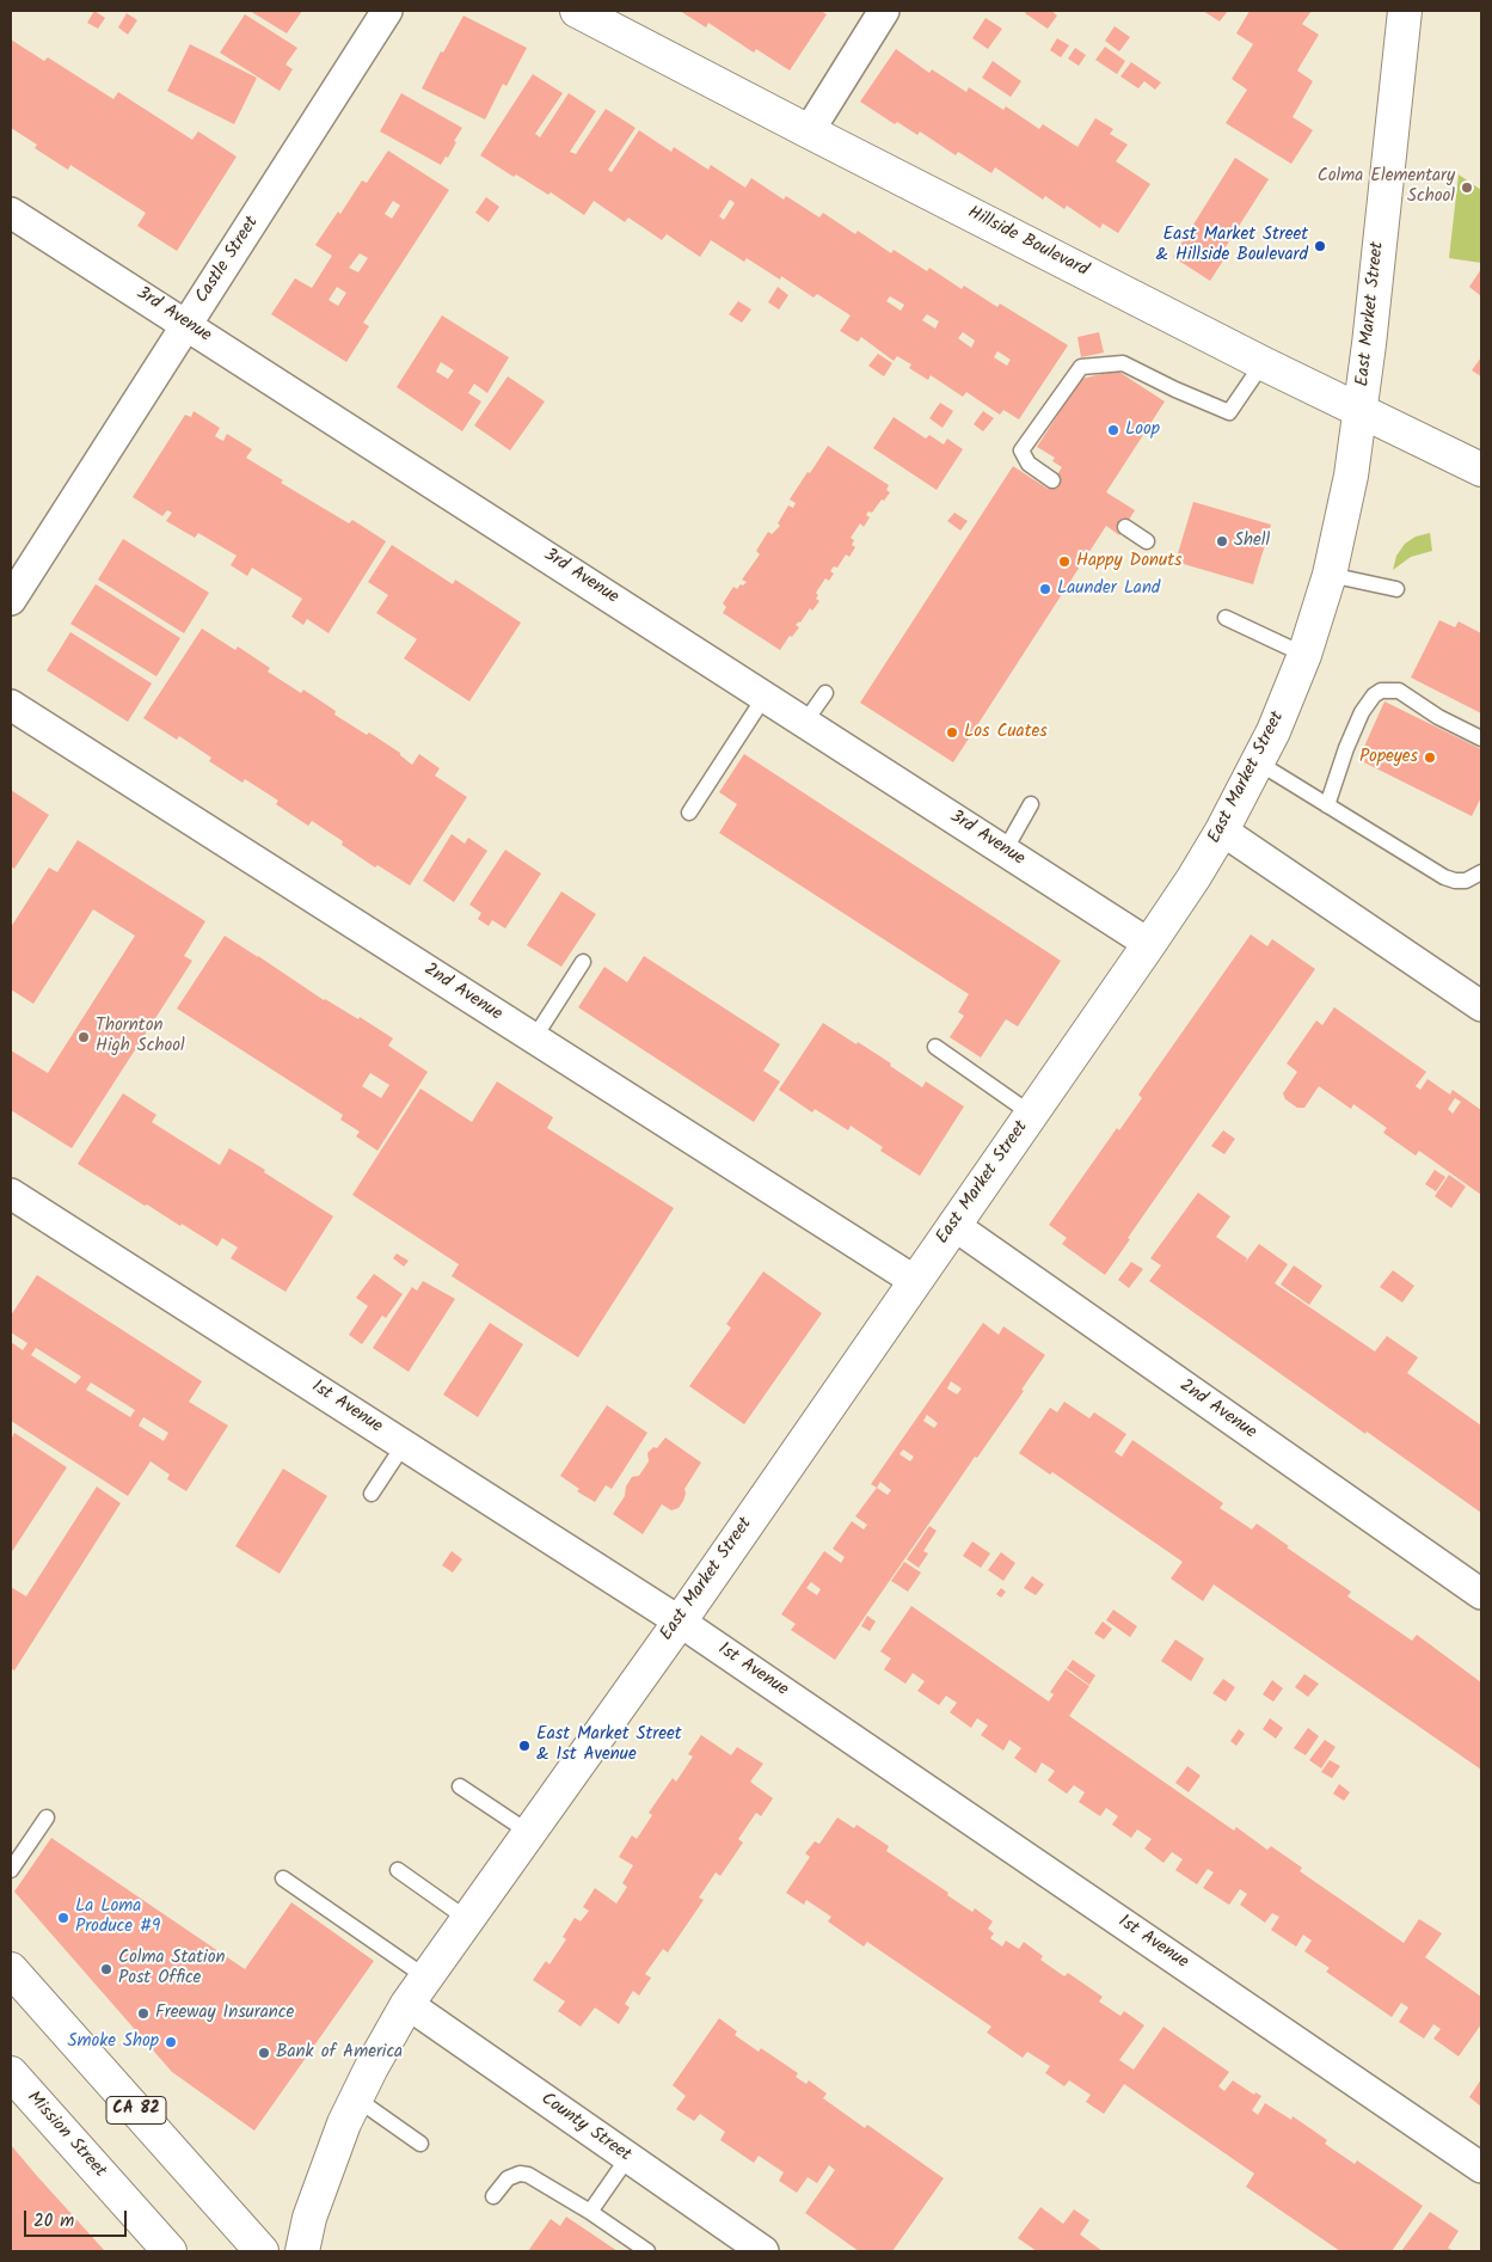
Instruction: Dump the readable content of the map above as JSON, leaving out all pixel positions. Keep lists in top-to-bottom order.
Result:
{
  "streets": {
    "main road": [
      "Hillside Boulevard",
      "East Market Street",
      "CA 82",
      "Mission Street"
    ],
    "street": [
      "Castle Street",
      "3rd Avenue",
      "2nd Avenue",
      "1st Avenue",
      "County Street"
    ]
  },
  "crossings": [
    ["Hillside Boulevard", "East Market Street"],
    ["Castle Street", "3rd Avenue"],
    ["East Market Street", "3rd Avenue"],
    ["East Market Street", "2nd Avenue"],
    ["East Market Street", "1st Avenue"],
    ["East Market Street", "County Street"]
  ],
  "places": [
    "Colma Elementary School",
    "East Market Street & Hillside Boulevard",
    "Loop",
    "Shell",
    "Happy Donuts",
    "Launder Land",
    "Los Cuates",
    "Popeyes",
    "Thornton High School",
    "East Market Street & 1st Avenue",
    "La Loma Produce #9",
    "Colma Station Post Office",
    "Freeway Insurance",
    "Smoke Shop",
    "Bank of America"
  ],
  "scale_bar": "20 m"
}
